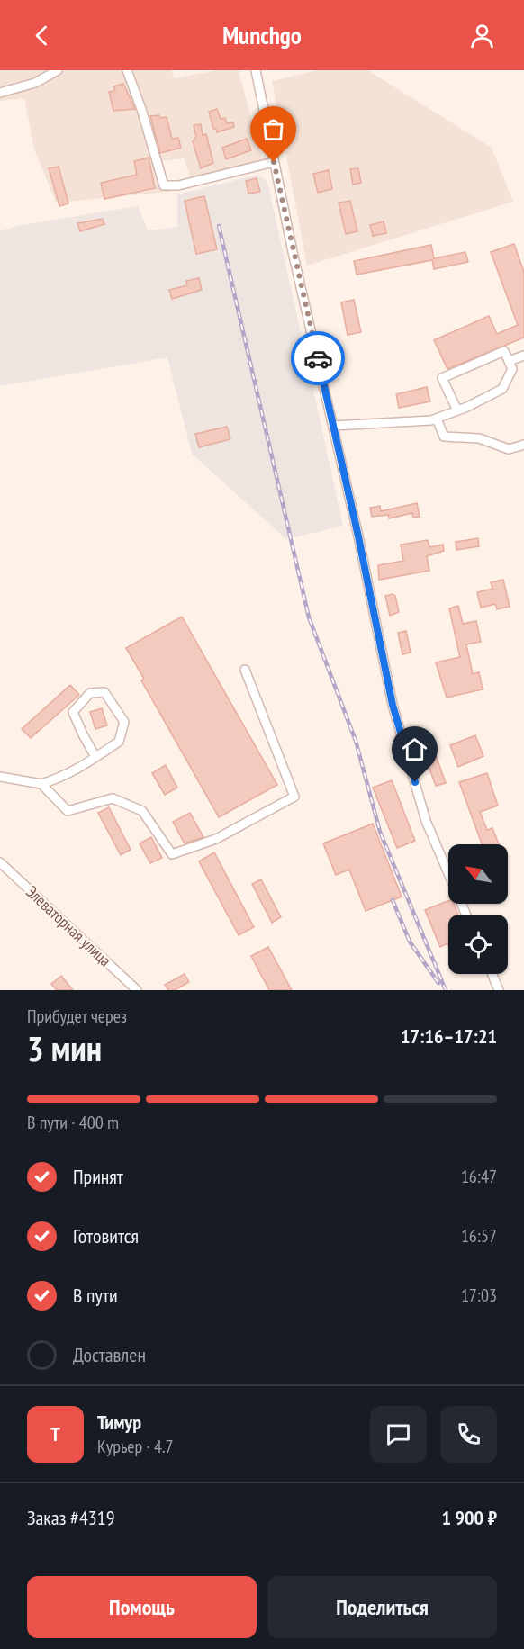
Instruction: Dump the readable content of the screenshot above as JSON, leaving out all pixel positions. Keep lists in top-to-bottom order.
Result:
{
  "streets": {
    "street": ["Элеваторная улица"]
  },
  "north": "top left",
  "page": {
    "header": "Munchgo",
    "heading": ["3 мин", "Прибудет через", "17:16–17:21"],
    "panel": [
      "Тимур",
      "Курьер · 4.7",
      "Заказ #4319",
      "1 900 ₽"
    ],
    "bar": "В пути · 400 m",
    "list": [
      ["Принят", "16:47"],
      ["Готовится", "16:57"],
      ["В пути", "17:03"],
      "Доставлен"
    ],
    "round": "Т",
    "buttons": ["Помощь", "Поделиться"]
  }
}
